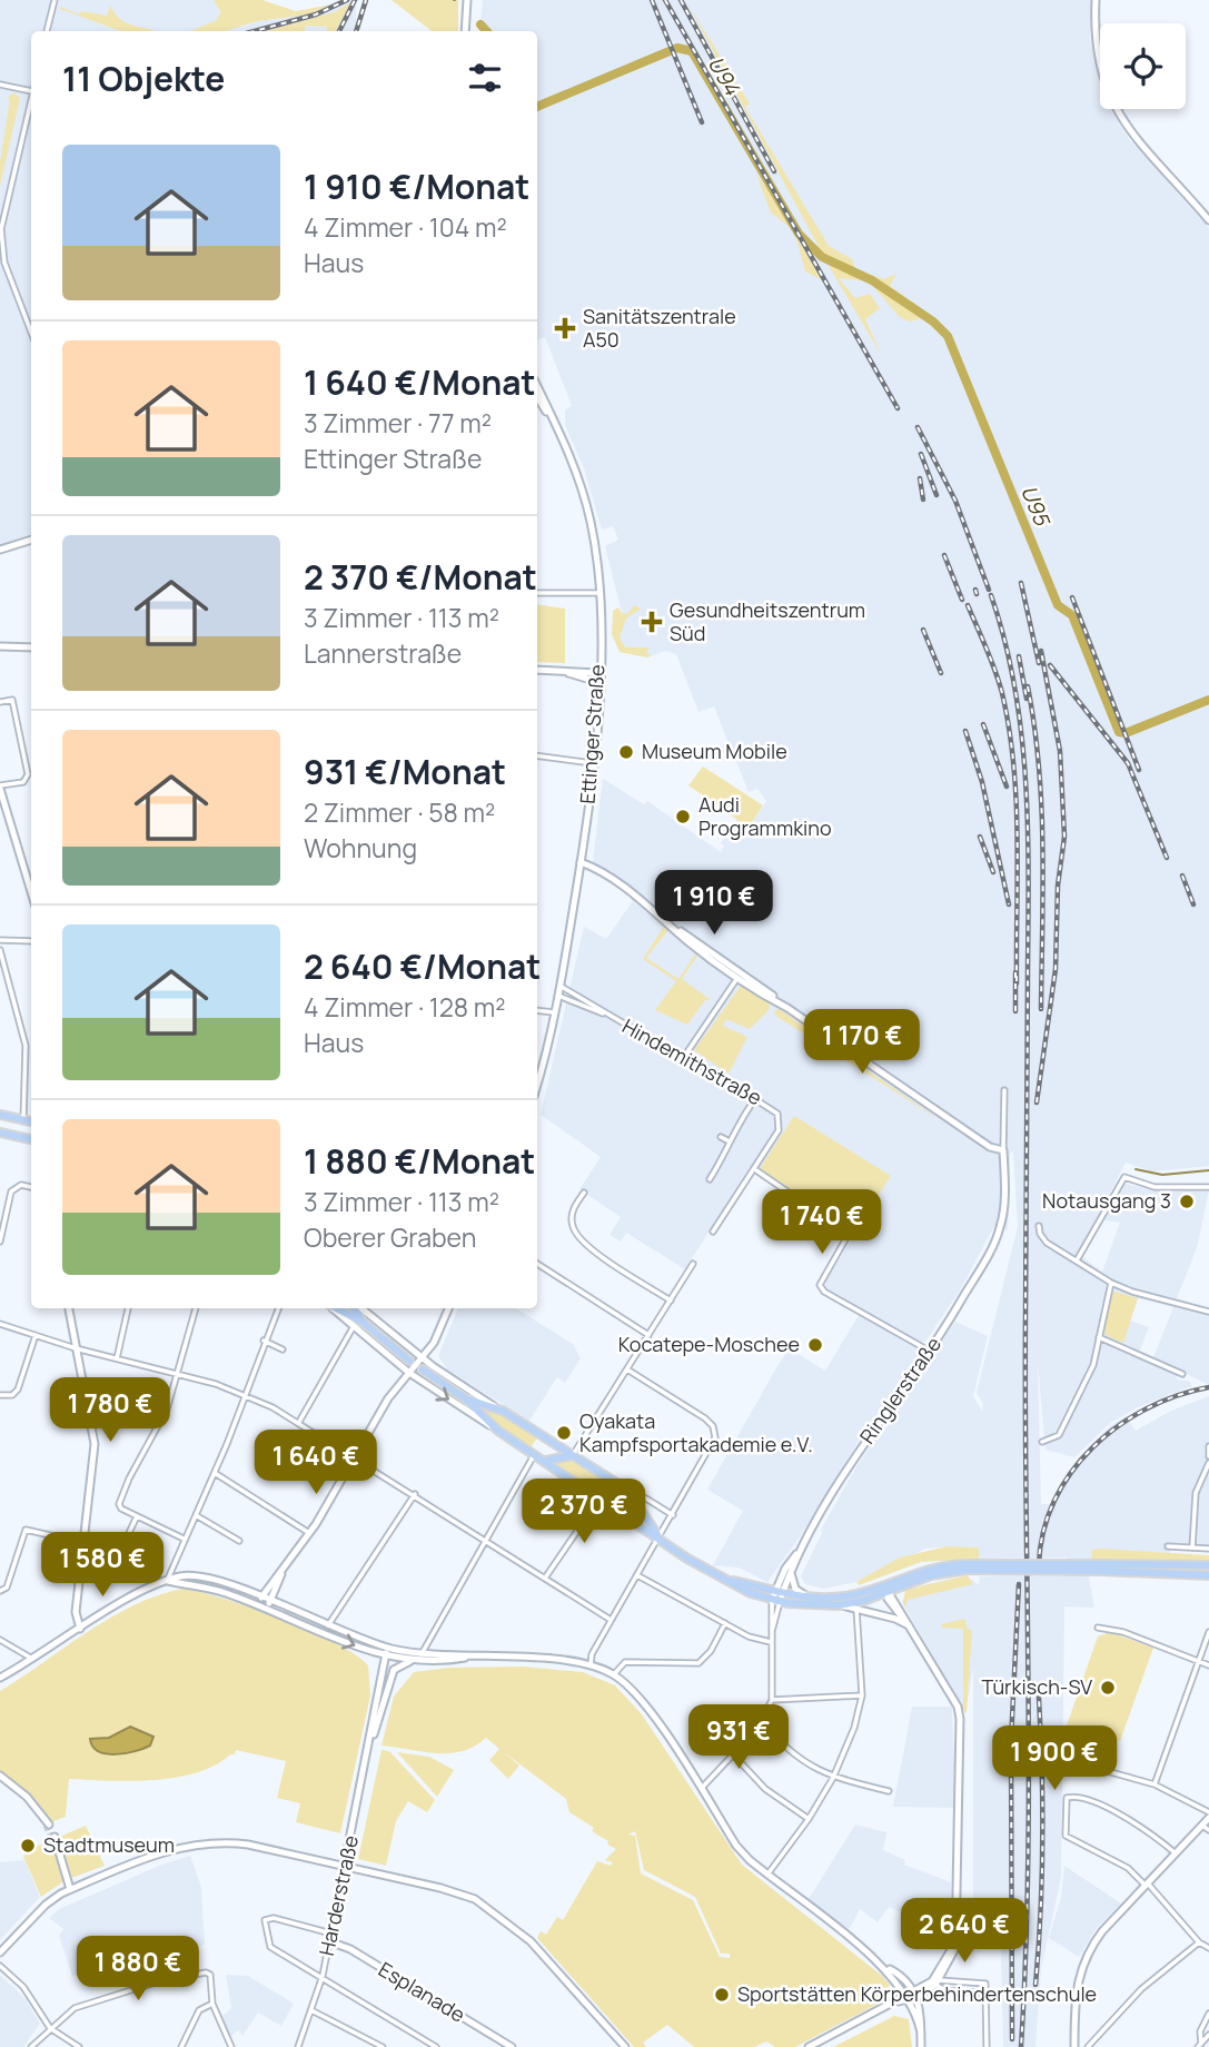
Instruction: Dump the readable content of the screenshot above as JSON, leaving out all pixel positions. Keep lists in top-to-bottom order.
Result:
{
  "streets": {
    "street": [
      "Ettinger Straße",
      "Hindemithstraße",
      "Ringlerstraße",
      "Harderstraße",
      "Esplanade"
    ]
  },
  "crossings": [
    ["Ettinger Straße", "Hindemithstraße"],
    ["Harderstraße", "Esplanade"]
  ],
  "water": ["U94", "U95"],
  "places": {
    "health": ["Sanitätszentrale A50", "Gesundheitszentrum Süd"],
    "other": [
      "Museum Mobile",
      "Audi Programmkino",
      "Notausgang 3",
      "Kocatepe-Moschee",
      "Oyakata Kampfsportakademie e.V.",
      "Türkisch-SV",
      "Stadtmuseum",
      "Sportstätten Körperbehindertenschule"
    ]
  },
  "page": {
    "heading": "11 Objekte",
    "list": [
      {
        "name": "1 910 €/Monat",
        "note": "4 Zimmer · 104 m² · Haus"
      },
      {
        "name": "1 640 €/Monat",
        "note": "3 Zimmer · 77 m² · Ettinger Straße"
      },
      {
        "name": "2 370 €/Monat",
        "note": "3 Zimmer · 113 m² · Lannerstraße"
      },
      {
        "name": "931 €/Monat",
        "note": "2 Zimmer · 58 m² · Wohnung"
      },
      {
        "name": "2 640 €/Monat",
        "note": "4 Zimmer · 128 m² · Haus"
      },
      {
        "name": "1 880 €/Monat",
        "note": "3 Zimmer · 113 m² · Oberer Graben"
      }
    ],
    "price": [
      "1 910 €",
      "1 170 €",
      "1 740 €",
      "1 780 €",
      "1 640 €",
      "2 370 €",
      "1 580 €",
      "931 €",
      "1 900 €",
      "2 640 €",
      "1 880 €"
    ]
  }
}
